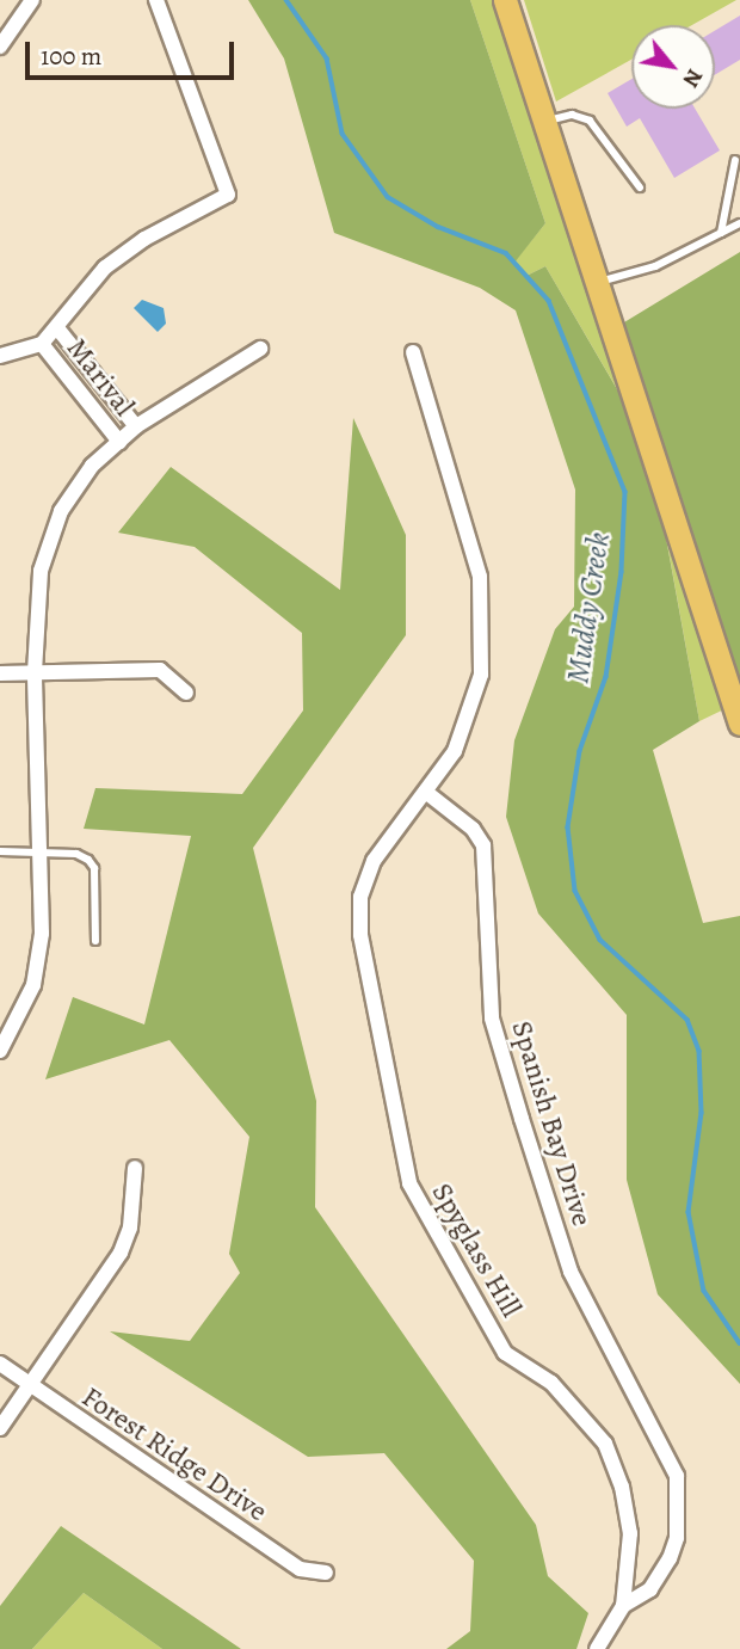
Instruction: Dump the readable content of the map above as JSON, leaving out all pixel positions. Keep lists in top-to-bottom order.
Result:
{
  "streets": {
    "street": [
      "Marival",
      "Spanish Bay Drive",
      "Spyglass Hill",
      "Forest Ridge Drive"
    ]
  },
  "crossings": [
    ["Spanish Bay Drive", "Spyglass Hill"]
  ],
  "water": ["Muddy Creek"],
  "scale_bar": "100 m",
  "north": "bottom right"
}
